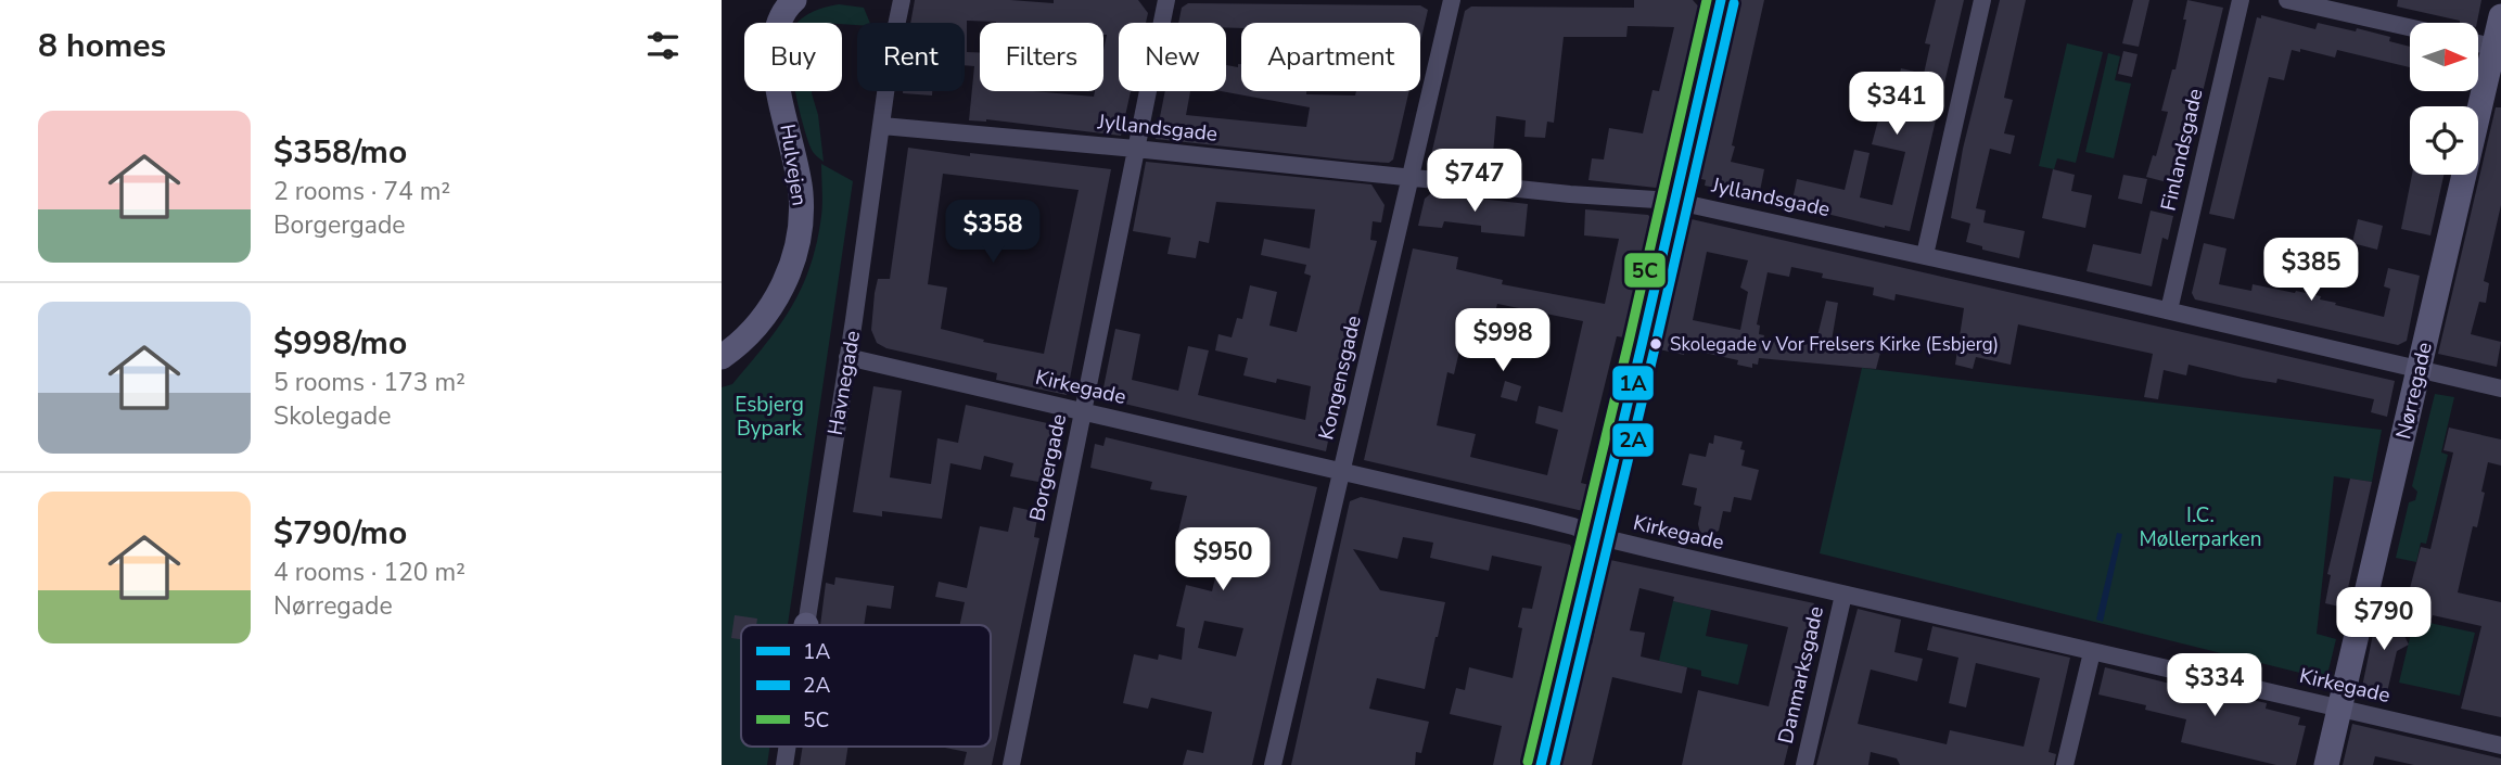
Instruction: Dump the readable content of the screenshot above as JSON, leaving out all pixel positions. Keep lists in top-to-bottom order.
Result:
{
  "streets": {
    "street": [
      "Jyllandsgade",
      "Finlandsgade",
      "Hulvejen",
      "Kongensgade",
      "Havnegade",
      "Kirkegade",
      "Nørregade",
      "Borgergade",
      "Danmarksgade"
    ]
  },
  "crossings": [
    ["Jyllandsgade", "Finlandsgade"],
    ["Jyllandsgade", "Kongensgade"],
    ["Jyllandsgade", "Havnegade"],
    ["Jyllandsgade", "Nørregade"],
    ["Jyllandsgade", "Borgergade"],
    ["Kongensgade", "Kirkegade"],
    ["Havnegade", "Kirkegade"],
    ["Kirkegade", "Nørregade"],
    ["Kirkegade", "Borgergade"],
    ["Kirkegade", "Danmarksgade"]
  ],
  "parks": ["Esbjerg Bypark", "I.C. Møllerparken"],
  "places": ["Skolegade v Vor Frelsers Kirke (Esbjerg)"],
  "lines": ["transit line 1A", "transit line 5C", "transit line 2A"],
  "legend": ["1A", "2A", "5C"],
  "north": "right",
  "page": {
    "heading": "8 homes",
    "chip": [
      "Buy",
      "Rent",
      "Filters",
      "New",
      "Apartment"
    ],
    "price": [
      "$341",
      "$747",
      "$358",
      "$385",
      "$998",
      "$950",
      "$790",
      "$334"
    ],
    "list": [
      {
        "name": "$358/mo",
        "note": "2 rooms · 74 m² · Borgergade"
      },
      {
        "name": "$998/mo",
        "note": "5 rooms · 173 m² · Skolegade"
      },
      {
        "name": "$790/mo",
        "note": "4 rooms · 120 m² · Nørregade"
      }
    ]
  }
}
